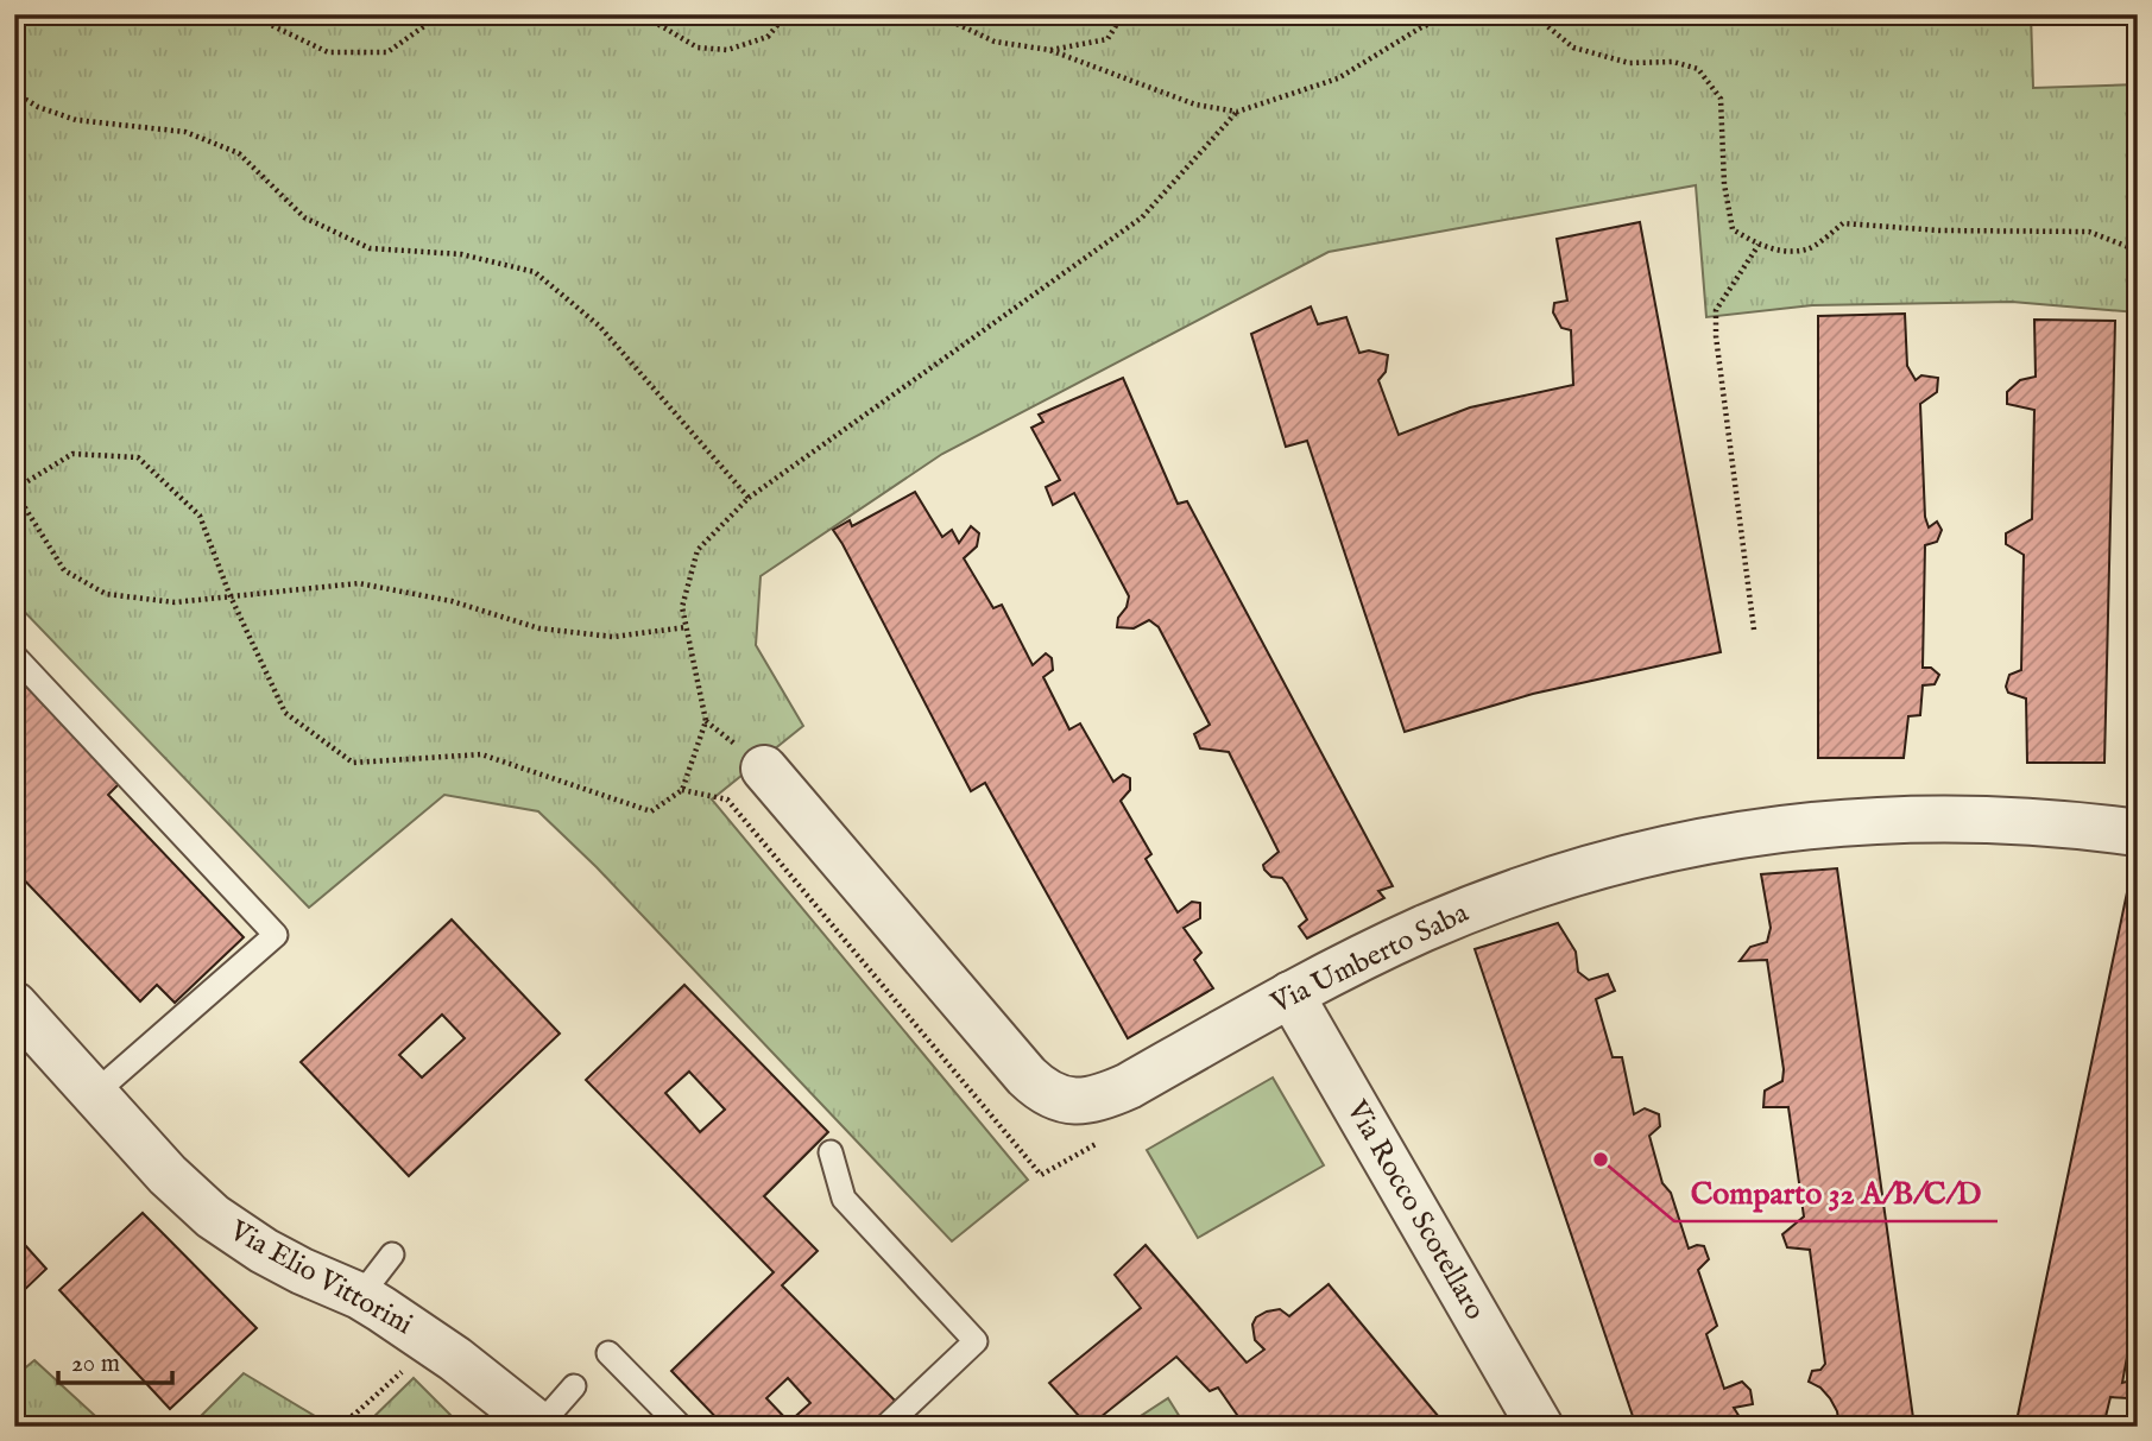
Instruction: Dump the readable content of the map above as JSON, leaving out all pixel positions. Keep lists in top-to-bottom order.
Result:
{
  "streets": {
    "street": ["Via Umberto Saba", "Via Rocco Scotellaro", "Via Elio Vittorini"]
  },
  "crossings": [
    ["Via Umberto Saba", "Via Rocco Scotellaro"]
  ],
  "places": ["Comparto 32 A/B/C/D"],
  "scale_bar": "20 m"
}
